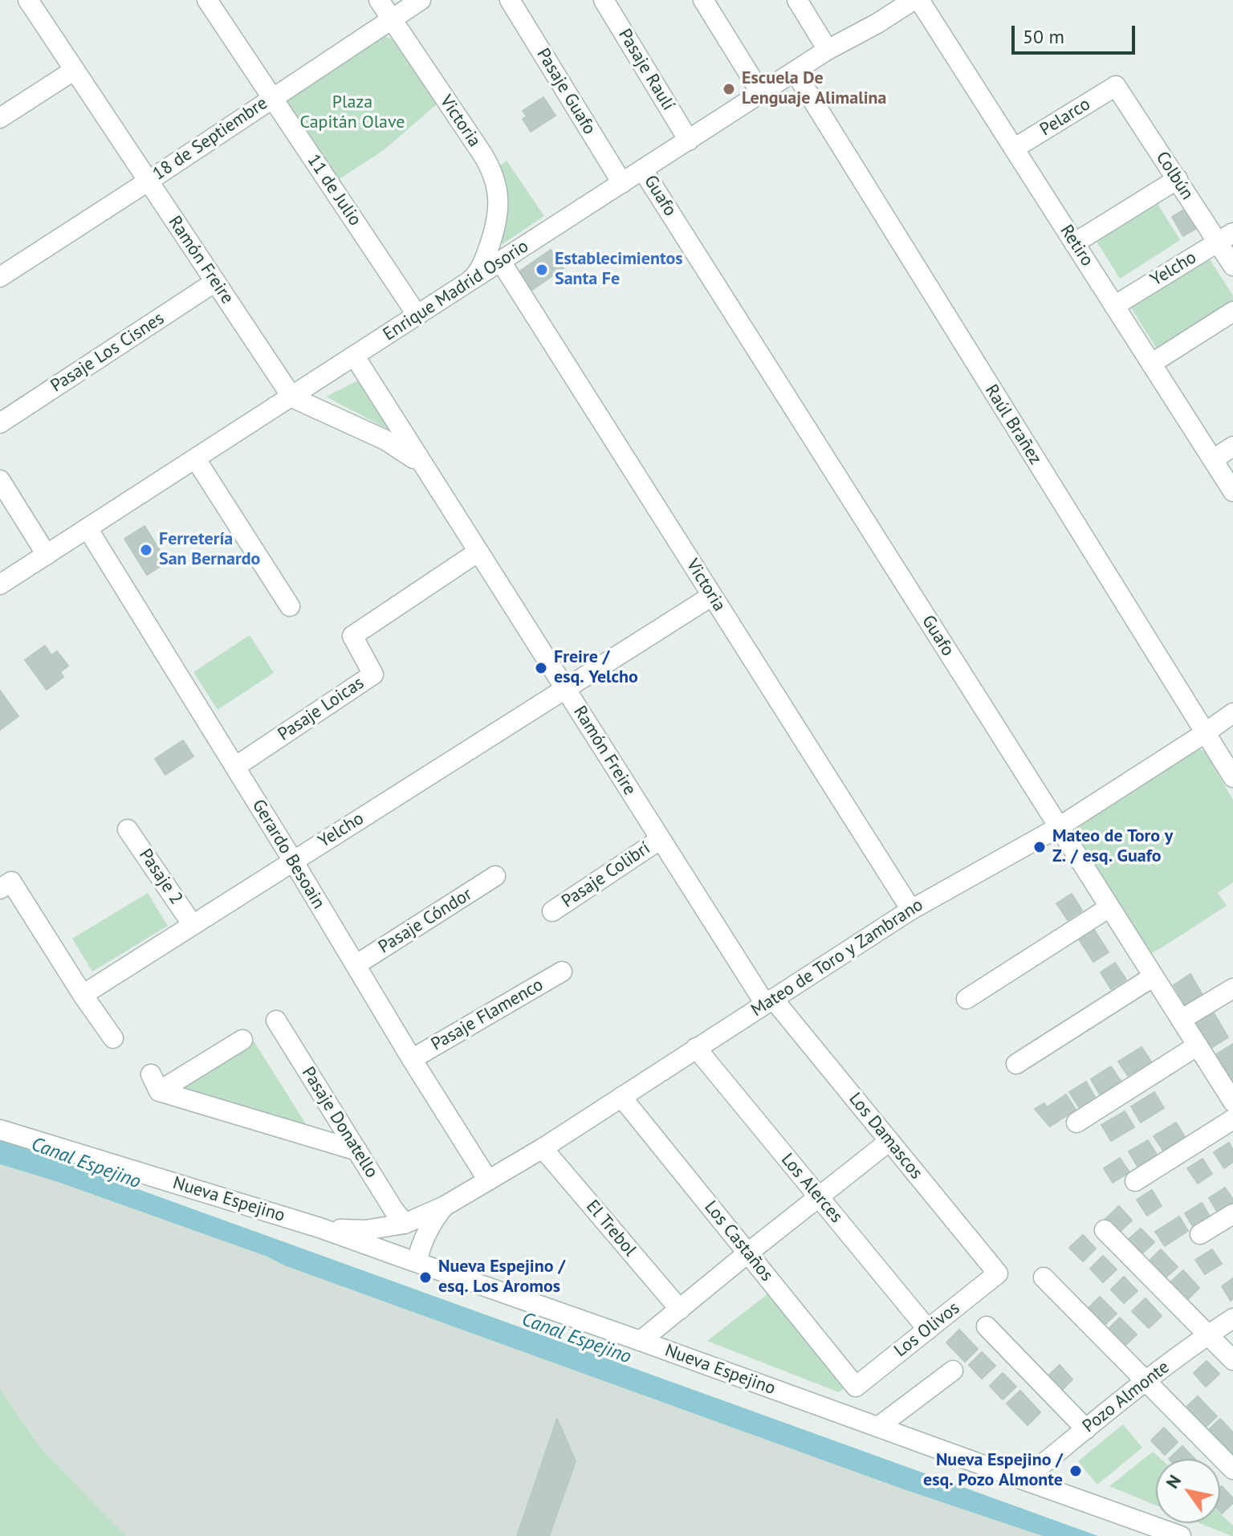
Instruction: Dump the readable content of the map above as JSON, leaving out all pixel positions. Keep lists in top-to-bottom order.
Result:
{
  "streets": {
    "street": [
      "Pasaje Raulí",
      "Pasaje Guafo",
      "Pelarco",
      "Victoria",
      "18 de Septiembre",
      "Colbún",
      "11 de Julio",
      "Guafo",
      "Retiro",
      "Ramón Freire",
      "Yelcho",
      "Enrique Madrid Osorio",
      "Pasaje Los Cisnes",
      "Raúl Brañez",
      "Pasaje Loicas",
      "Gerardo Besoain",
      "Pasaje Colibrí",
      "Pasaje 2",
      "Pasaje Cóndor",
      "Mateo de Toro y Zambrano",
      "Pasaje Flamenco",
      "Pasaje Donatello",
      "Los Damascos",
      "Los Alerces",
      "Nueva Espejino",
      "El Trebol",
      "Los Castaños",
      "Los Olivos",
      "Pozo Almonte"
    ]
  },
  "crossings": [
    ["Pasaje Raulí", "Enrique Madrid Osorio"],
    ["Pasaje Guafo", "Enrique Madrid Osorio"],
    ["Pelarco", "Colbún"],
    ["Pelarco", "Retiro"],
    ["Victoria", "18 de Septiembre"],
    ["Victoria", "Yelcho"],
    ["Victoria", "Enrique Madrid Osorio"],
    ["Victoria", "Mateo de Toro y Zambrano"],
    ["18 de Septiembre", "11 de Julio"],
    ["18 de Septiembre", "Ramón Freire"],
    ["Colbún", "Yelcho"],
    ["11 de Julio", "Enrique Madrid Osorio"],
    ["Guafo", "Enrique Madrid Osorio"],
    ["Guafo", "Mateo de Toro y Zambrano"],
    ["Retiro", "Yelcho"],
    ["Ramón Freire", "Yelcho"],
    ["Ramón Freire", "Enrique Madrid Osorio"],
    ["Ramón Freire", "Pasaje Los Cisnes"],
    ["Ramón Freire", "Pasaje Loicas"],
    ["Ramón Freire", "Pasaje Colibrí"],
    ["Ramón Freire", "Mateo de Toro y Zambrano"],
    ["Ramón Freire", "Los Damascos"],
    ["Yelcho", "Gerardo Besoain"],
    ["Yelcho", "Pasaje 2"],
    ["Enrique Madrid Osorio", "Raúl Brañez"],
    ["Enrique Madrid Osorio", "Gerardo Besoain"],
    ["Raúl Brañez", "Mateo de Toro y Zambrano"],
    ["Pasaje Loicas", "Gerardo Besoain"],
    ["Gerardo Besoain", "Pasaje Cóndor"],
    ["Gerardo Besoain", "Mateo de Toro y Zambrano"],
    ["Gerardo Besoain", "Pasaje Flamenco"],
    ["Mateo de Toro y Zambrano", "Pasaje Donatello"],
    ["Mateo de Toro y Zambrano", "Los Damascos"],
    ["Mateo de Toro y Zambrano", "Los Alerces"],
    ["Mateo de Toro y Zambrano", "Nueva Espejino"],
    ["Mateo de Toro y Zambrano", "El Trebol"],
    ["Mateo de Toro y Zambrano", "Los Castaños"],
    ["Los Damascos", "Los Olivos"],
    ["Los Alerces", "Los Olivos"],
    ["Nueva Espejino", "Pozo Almonte"],
    ["Los Castaños", "Los Olivos"]
  ],
  "water": ["Canal Espejino"],
  "parks": ["Plaza Capitán Olave"],
  "places": [
    "Escuela De Lenguaje Alimalina",
    "Establecimientos Santa Fe",
    "Ferretería San Bernardo",
    "Freire / esq. Yelcho",
    "Mateo de Toro y Z. / esq. Guafo",
    "Nueva Espejino / esq. Los Aromos",
    "Nueva Espejino / esq. Pozo Almonte"
  ],
  "scale_bar": "50 m",
  "north": "top left"
}
